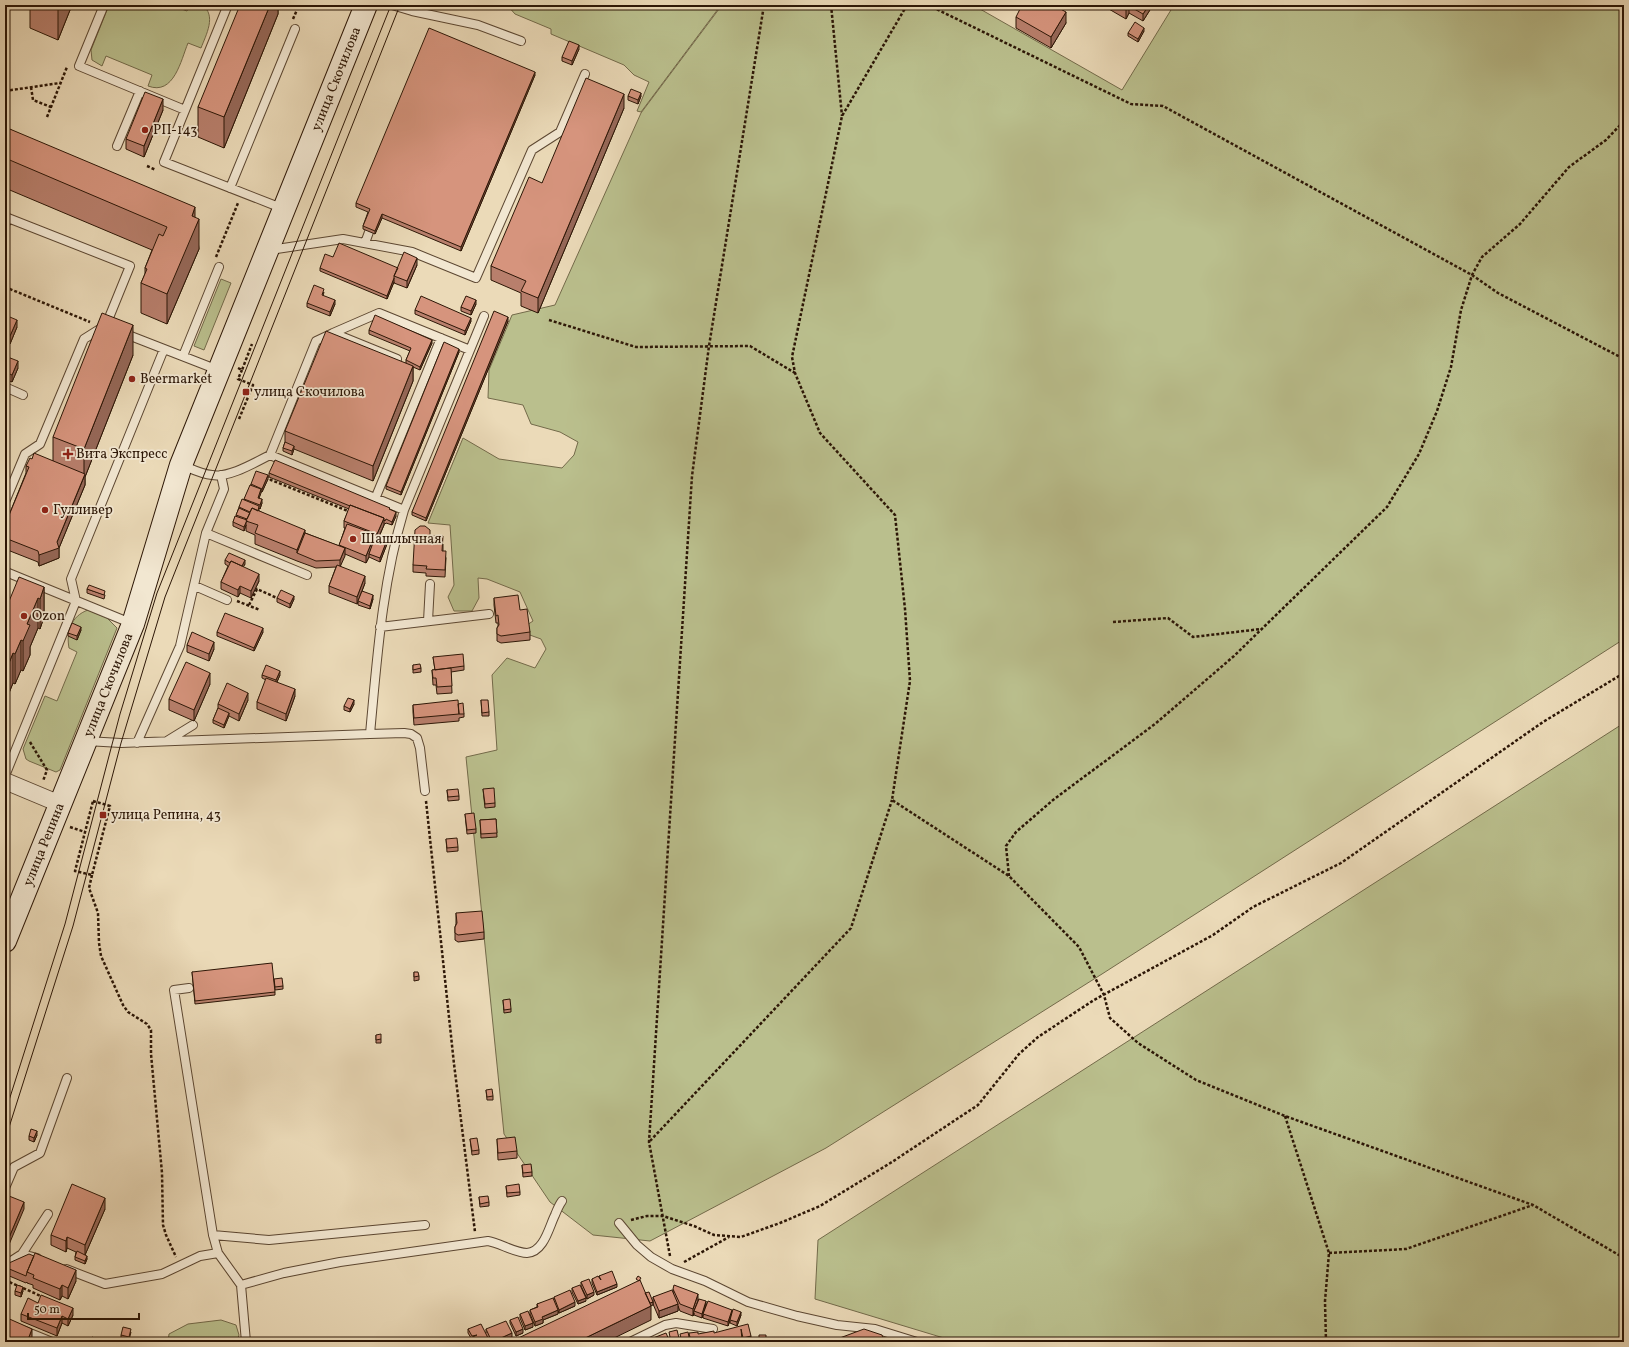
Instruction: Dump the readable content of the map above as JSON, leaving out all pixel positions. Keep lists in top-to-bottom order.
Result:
{
  "streets": {
    "street": ["улица Скочилова", "улица Репина"]
  },
  "crossings": [
    ["улица Скочилова", "улица Репина"]
  ],
  "places": {
    "other": [
      "РП-143",
      "Beermarket",
      "Гулливер",
      "Шашлычная",
      "Ozon"
    ],
    "transit": ["улица Скочилова", "улица Репина, 43"],
    "health": ["Вита Экспресс"]
  },
  "scale_bar": "50 m"
}
